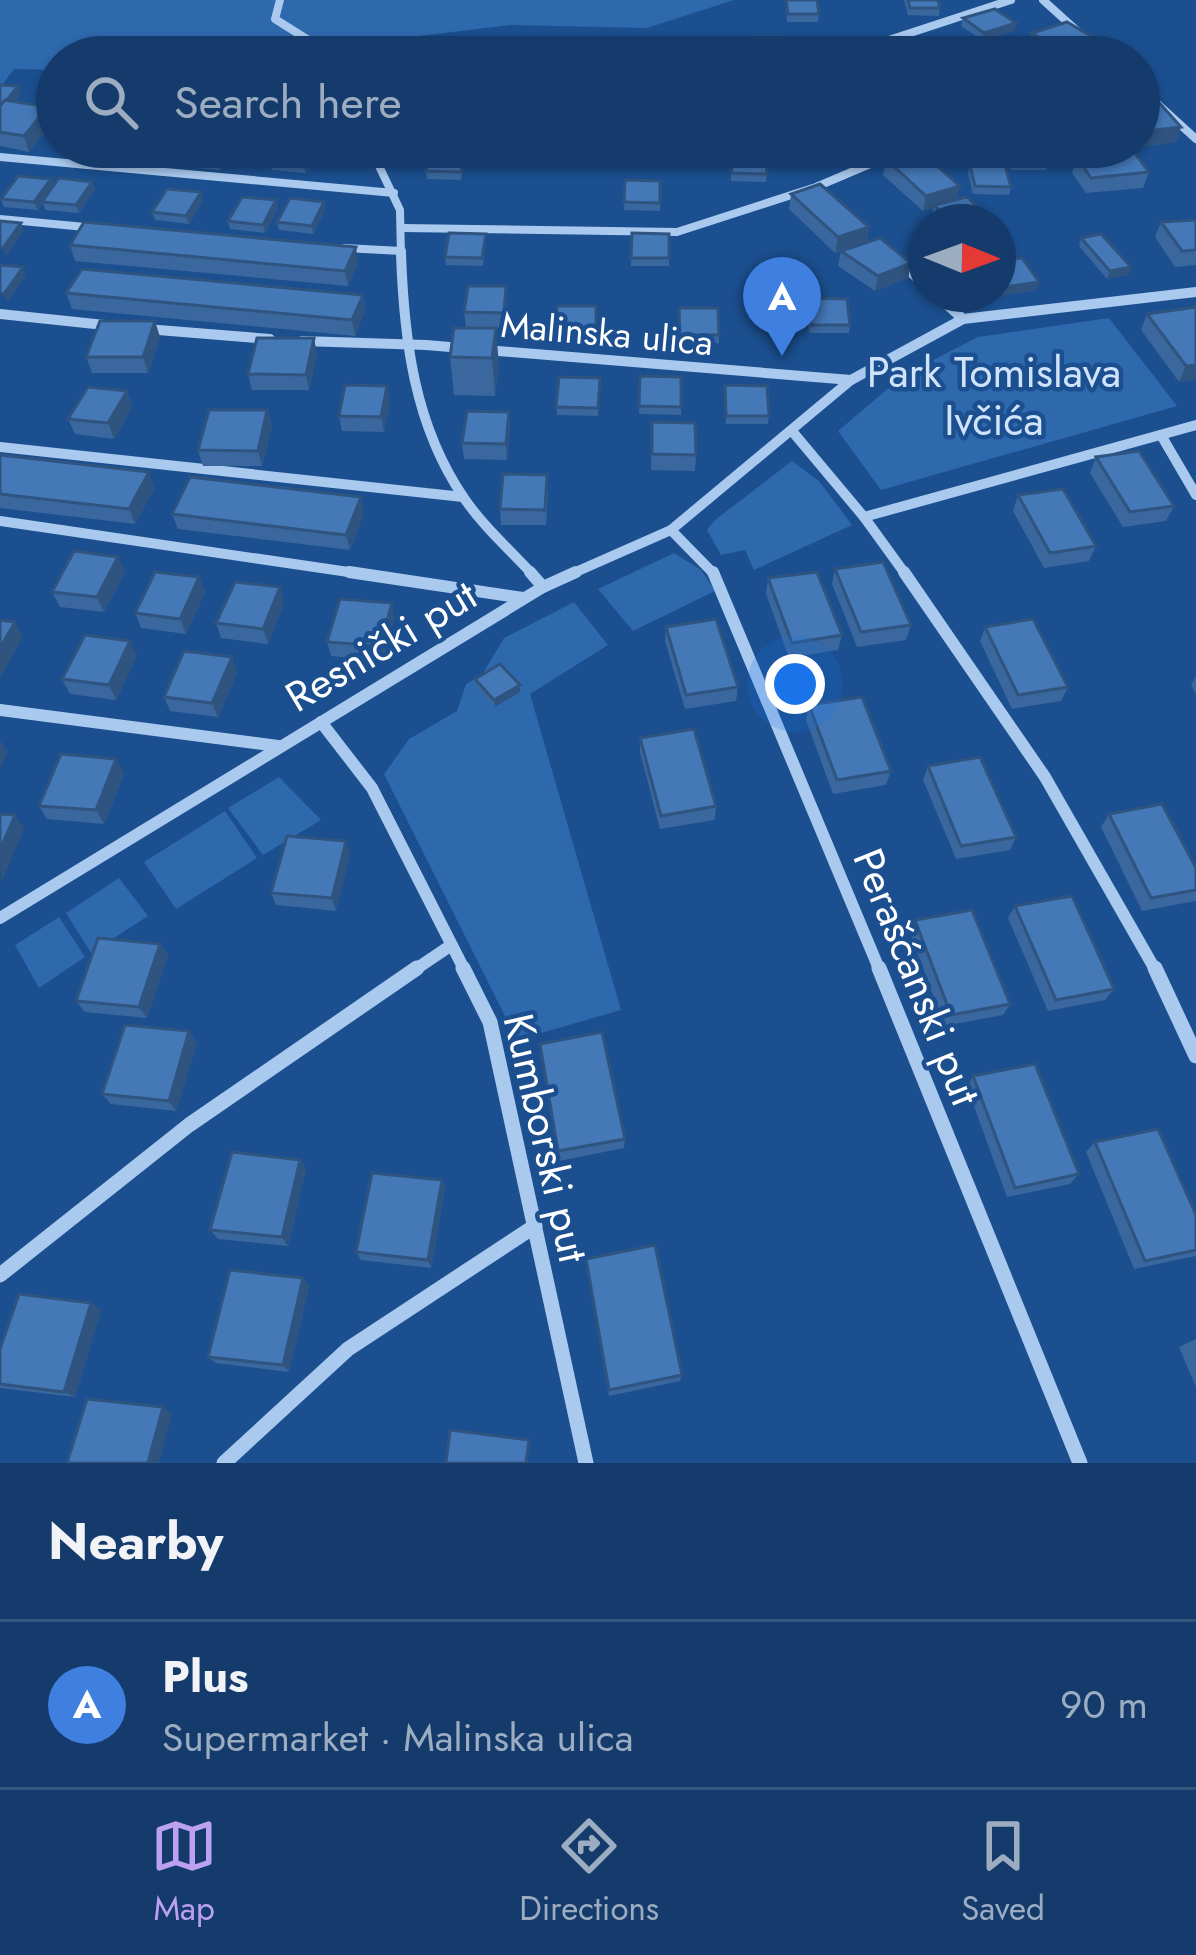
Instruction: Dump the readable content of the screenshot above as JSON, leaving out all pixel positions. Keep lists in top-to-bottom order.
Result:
{
  "streets": {
    "street": [
      "Malinska ulica",
      "Resnički put",
      "Perašćanski put",
      "Kumborski put"
    ]
  },
  "crossings": [
    ["Malinska ulica", "Resnički put"],
    ["Resnički put", "Perašćanski put"],
    ["Resnički put", "Kumborski put"]
  ],
  "parks": ["Park Tomislava Ivčića"],
  "north": "right",
  "page": {
    "search": "Search here",
    "pins": "A",
    "heading": "Nearby",
    "list": [
      {
        "mark": "A",
        "name": "Plus",
        "note": "Supermarket · Malinska ulica",
        "value": "90 m"
      }
    ],
    "nav": ["Map", "Directions", "Saved"]
  }
}
